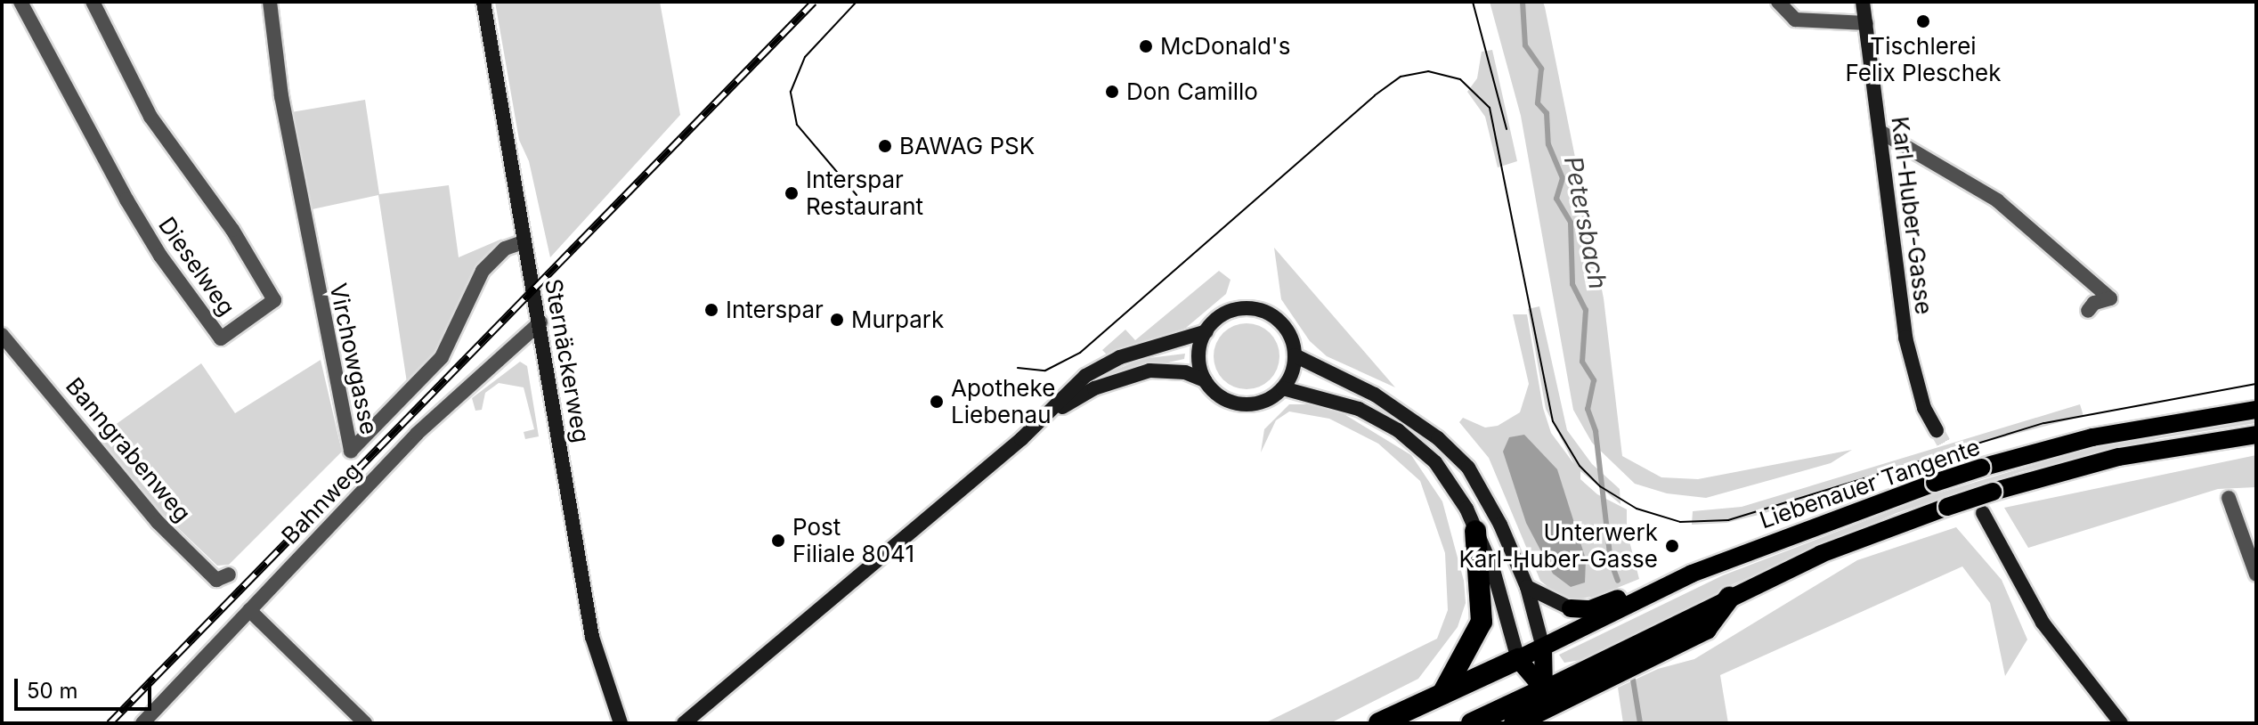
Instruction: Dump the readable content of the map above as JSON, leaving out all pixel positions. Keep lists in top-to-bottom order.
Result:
{
  "streets": {
    "main road": ["Karl-Huber-Gasse", "Sternäckerweg", "Liebenauer Tangente"],
    "street": [
      "Dieselweg",
      "Virchowgasse",
      "Banngrabenweg",
      "Bahnweg"
    ]
  },
  "crossings": [
    ["Virchowgasse", "Sternäckerweg"],
    ["Sternäckerweg", "Bahnweg"]
  ],
  "water": ["Petersbach"],
  "places": [
    "Tischlerei Felix Pleschek",
    "McDonald's",
    "Don Camillo",
    "BAWAG PSK",
    "Interspar Restaurant",
    "Interspar",
    "Murpark",
    "Apotheke Liebenau",
    "Post Filiale 8041",
    "Unterwerk Karl-Huber-Gasse"
  ],
  "scale_bar": "50 m"
}
